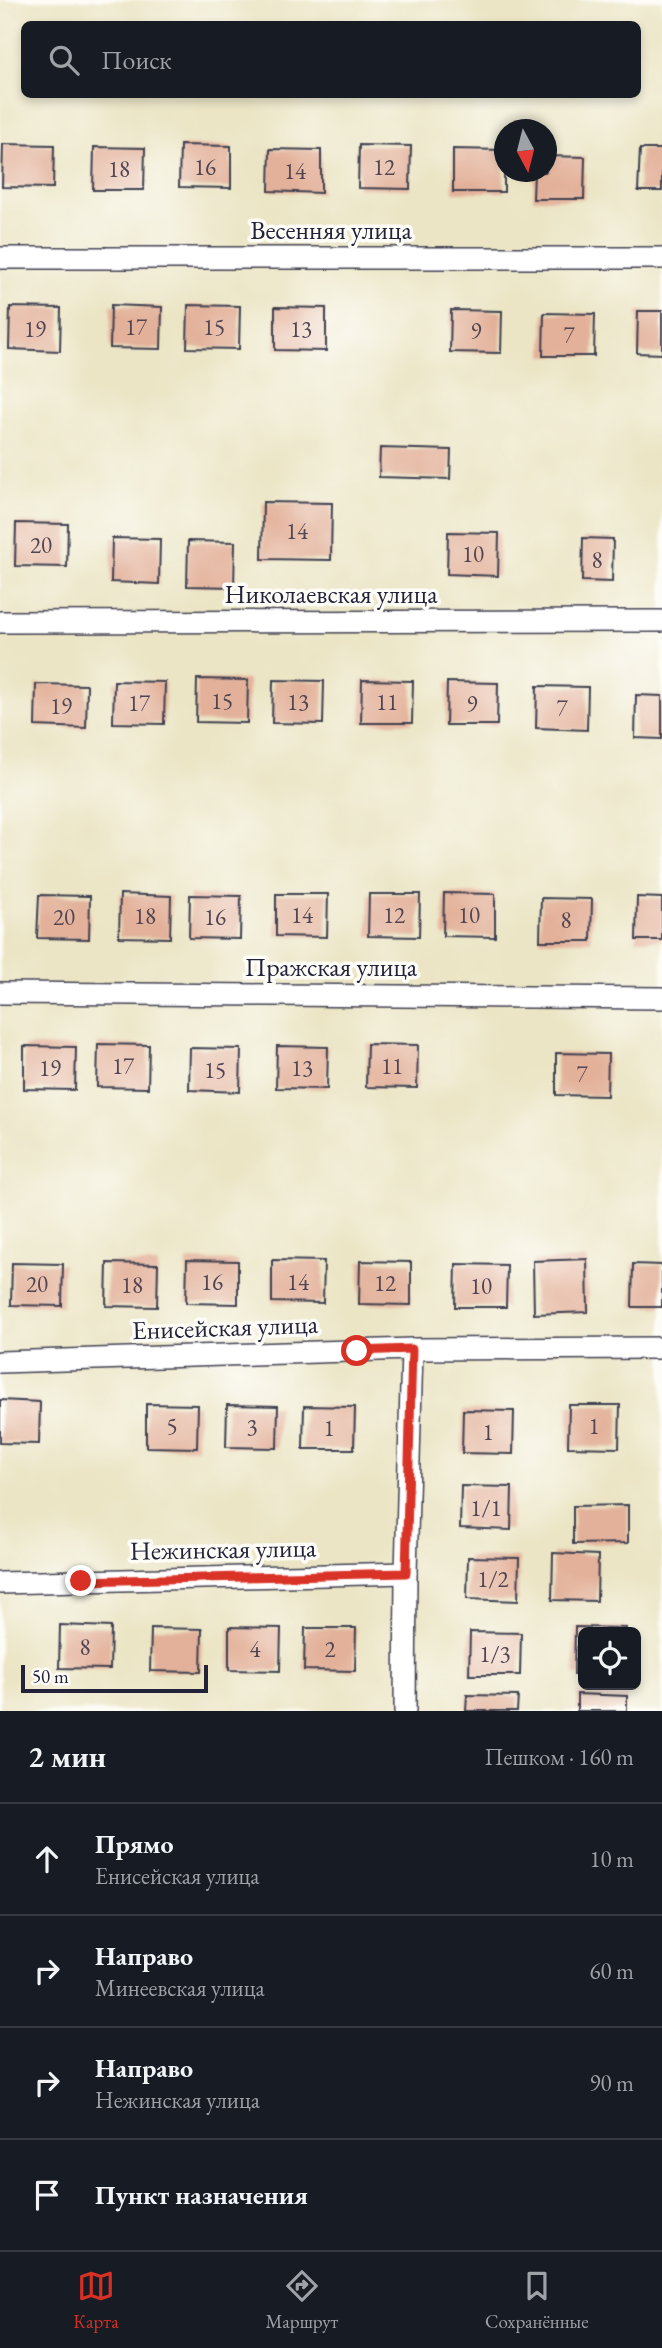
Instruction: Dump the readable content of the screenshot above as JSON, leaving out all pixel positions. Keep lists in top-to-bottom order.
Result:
{
  "streets": {
    "street": [
      "Весенняя улица",
      "Николаевская улица",
      "Пражская улица",
      "Енисейская улица",
      "Нежинская улица"
    ]
  },
  "house_numbers": [
    "16",
    "12",
    "18",
    "14",
    "17",
    "15",
    "19",
    "13",
    "9",
    "7",
    "14",
    "20",
    "10",
    "8",
    "15",
    "13",
    "11",
    "17",
    "9",
    "19",
    "7",
    "14",
    "12",
    "10",
    "18",
    "20",
    "16",
    "8",
    "17",
    "11",
    "19",
    "13",
    "15",
    "7",
    "16",
    "14",
    "12",
    "20",
    "18",
    "10",
    "5",
    "1",
    "3",
    "1",
    "1",
    "1/1",
    "1/2",
    "8",
    "4",
    "2",
    "1/3"
  ],
  "scale_bar": "50 m",
  "north": "bottom",
  "page": {
    "search": "Поиск",
    "scale": "50 m",
    "heading": ["2 мин", "Пешком · 160 m"],
    "list": [
      ["Прямо", "Енисейская улица", "10 m"],
      ["Направо", "Минеевская улица", "60 m"],
      ["Направо", "Нежинская улица", "90 m"],
      "Пункт назначения"
    ],
    "nav": ["Карта", "Маршрут", "Сохранённые"]
  }
}
